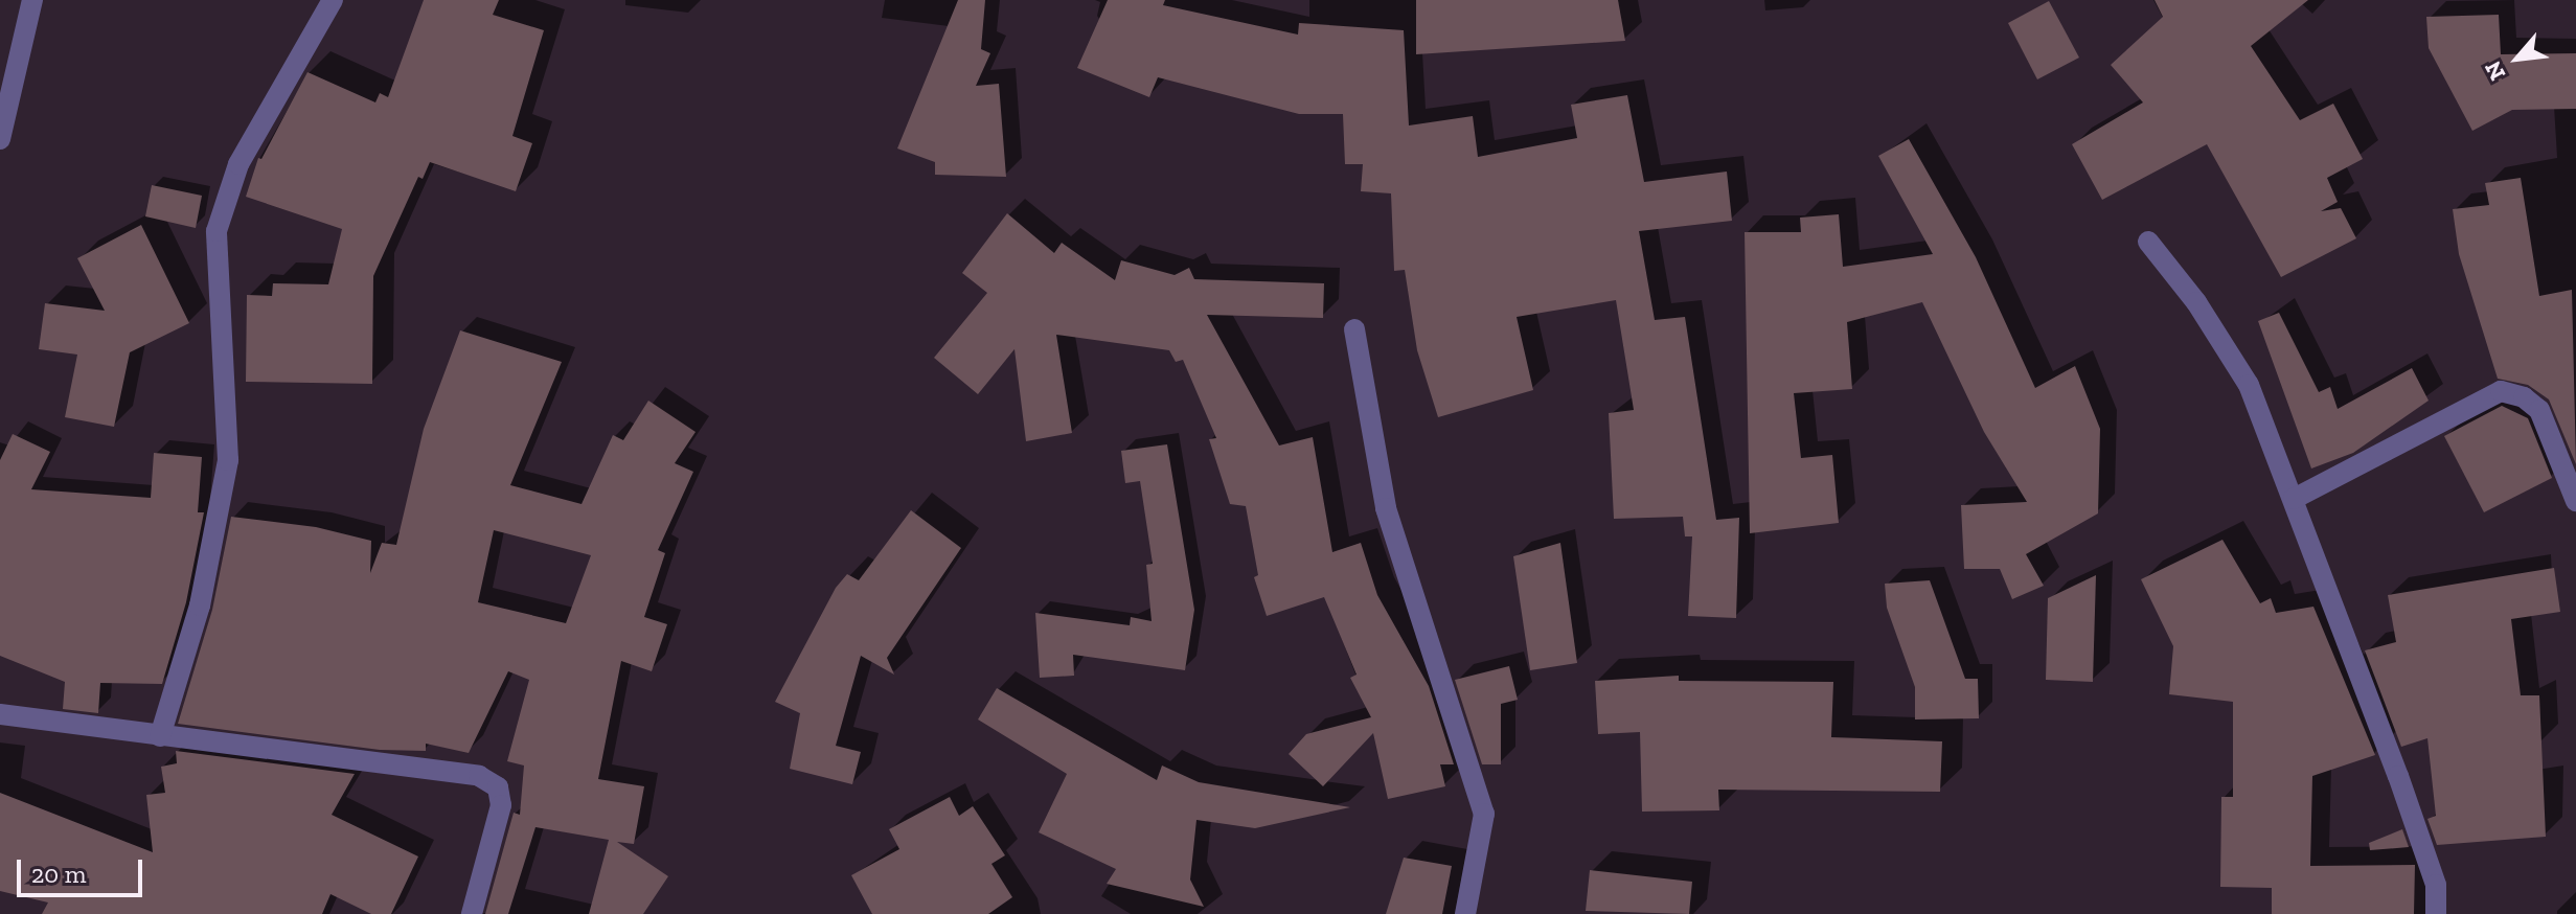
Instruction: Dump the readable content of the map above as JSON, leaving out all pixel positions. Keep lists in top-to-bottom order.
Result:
{
  "scale_bar": "20 m",
  "north": "bottom left"
}
